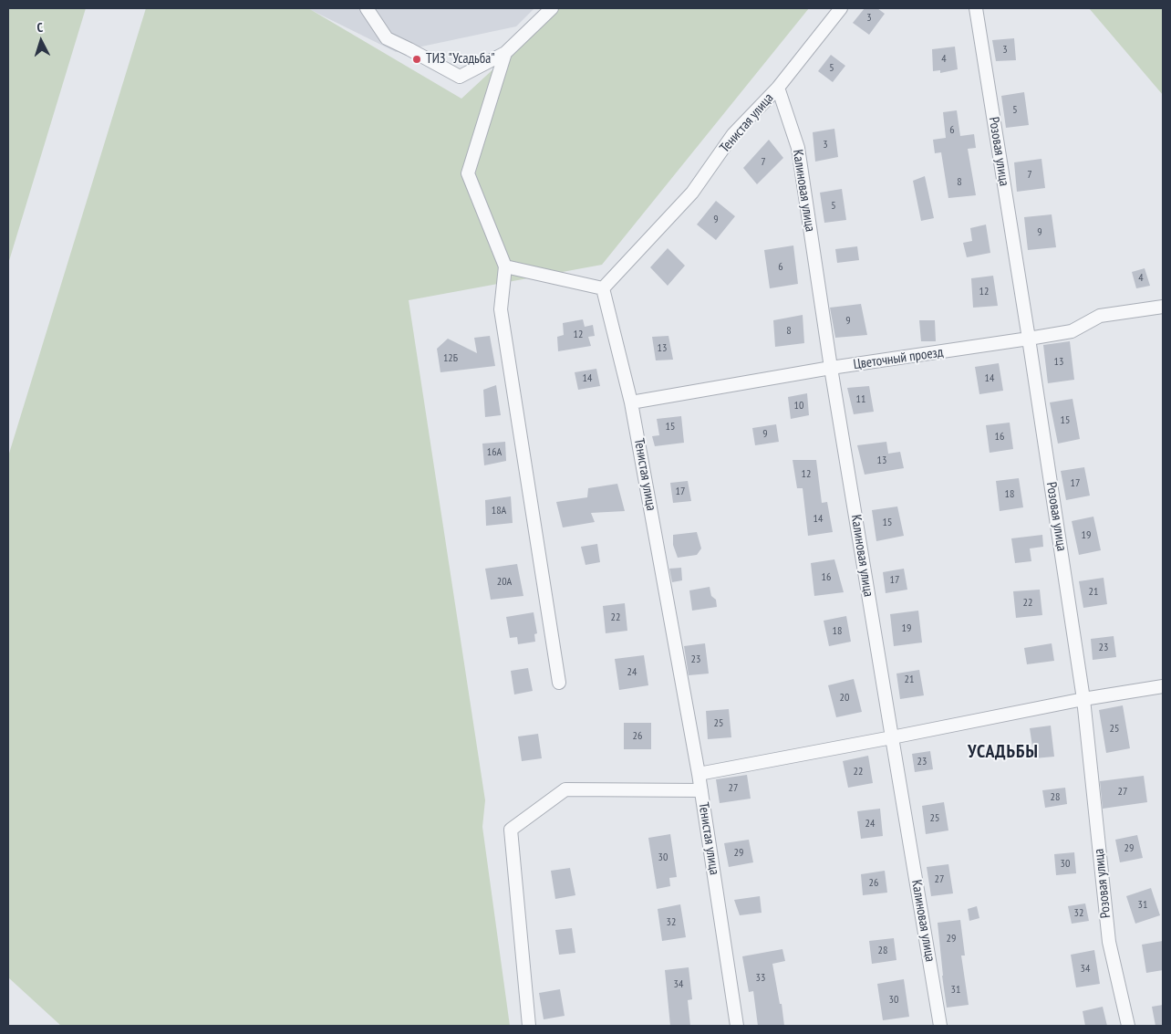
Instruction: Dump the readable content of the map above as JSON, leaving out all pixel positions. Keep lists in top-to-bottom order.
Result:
{
  "streets": {
    "street": [
      "Тенистая улица",
      "Розовая улица",
      "Калиновая улица",
      "Цветочный проезд"
    ]
  },
  "crossings": [
    ["Тенистая улица", "Калиновая улица"],
    ["Тенистая улица", "Цветочный проезд"],
    ["Розовая улица", "Цветочный проезд"],
    ["Калиновая улица", "Цветочный проезд"]
  ],
  "districts": ["УСАДЬБЫ"],
  "places": ["ТИЗ \"Усадьба\""],
  "house_numbers": [
    "3",
    "3",
    "4",
    "5",
    "5",
    "6",
    "3",
    "7",
    "7",
    "8",
    "5",
    "9",
    "9",
    "6",
    "4",
    "12",
    "9",
    "8",
    "12",
    "13",
    "12Б",
    "13",
    "14",
    "14",
    "11",
    "10",
    "15",
    "15",
    "9",
    "16",
    "16А",
    "13",
    "12",
    "17",
    "17",
    "18",
    "18А",
    "14",
    "15",
    "19",
    "16",
    "17",
    "20А",
    "21",
    "22",
    "22",
    "19",
    "18",
    "23",
    "23",
    "24",
    "21",
    "20",
    "25",
    "25",
    "26",
    "23",
    "22",
    "27",
    "27",
    "28",
    "25",
    "24",
    "29",
    "29",
    "30",
    "30",
    "27",
    "26",
    "31",
    "32",
    "32",
    "29",
    "28",
    "34",
    "33",
    "34",
    "31",
    "30"
  ],
  "north": "top"
}
